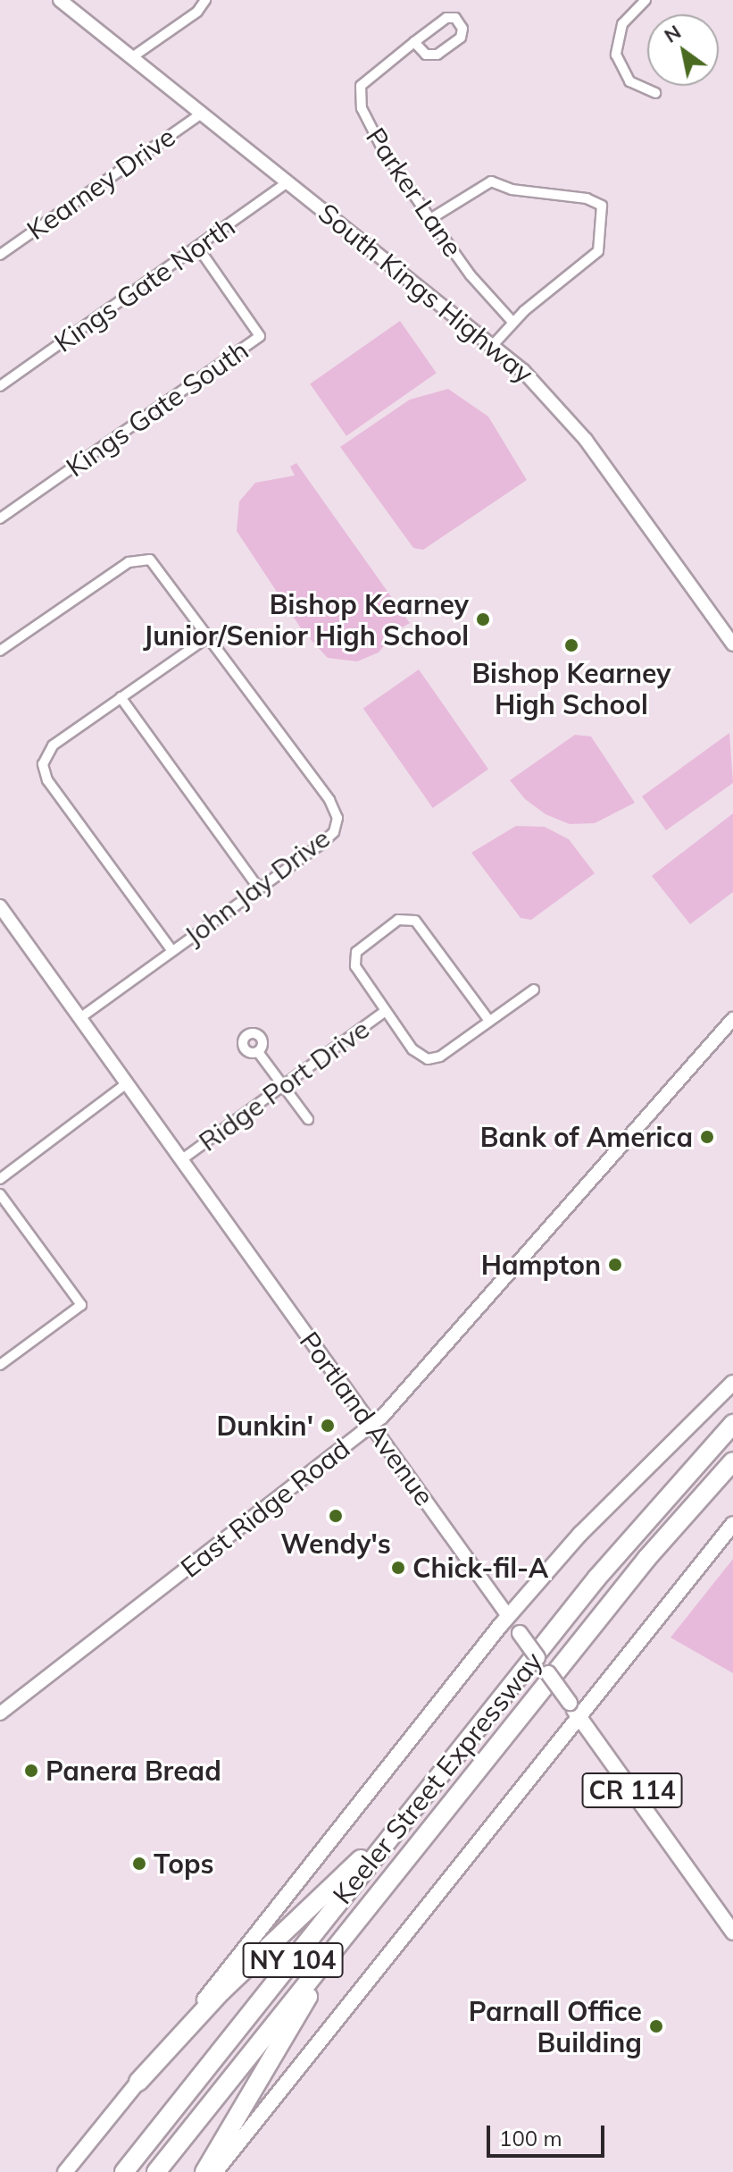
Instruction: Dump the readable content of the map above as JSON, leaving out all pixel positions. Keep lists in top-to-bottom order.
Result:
{
  "streets": {
    "highway": ["Keeler Street Expressway", "NY 104"],
    "main road": [
      "South Kings Highway",
      "Portland Avenue",
      "East Ridge Road",
      "CR 114"
    ],
    "street": [
      "Kearney Drive",
      "Parker Lane",
      "Kings Gate North",
      "Kings Gate South",
      "John Jay Drive",
      "Ridge Port Drive"
    ]
  },
  "crossings": [
    ["Kearney Drive", "South Kings Highway"],
    ["Kings Gate North", "South Kings Highway"],
    ["Kings Gate North", "Kings Gate South"],
    ["John Jay Drive", "Portland Avenue"],
    ["Ridge Port Drive", "Portland Avenue"],
    ["Portland Avenue", "East Ridge Road"]
  ],
  "places": [
    "Bishop Kearney Junior/Senior High School",
    "Bishop Kearney High School",
    "Bank of America",
    "Hampton",
    "Dunkin'",
    "Wendy's",
    "Chick-fil-A",
    "Panera Bread",
    "Tops",
    "Parnall Office Building"
  ],
  "scale_bar": "100 m",
  "north": "top left"
}
